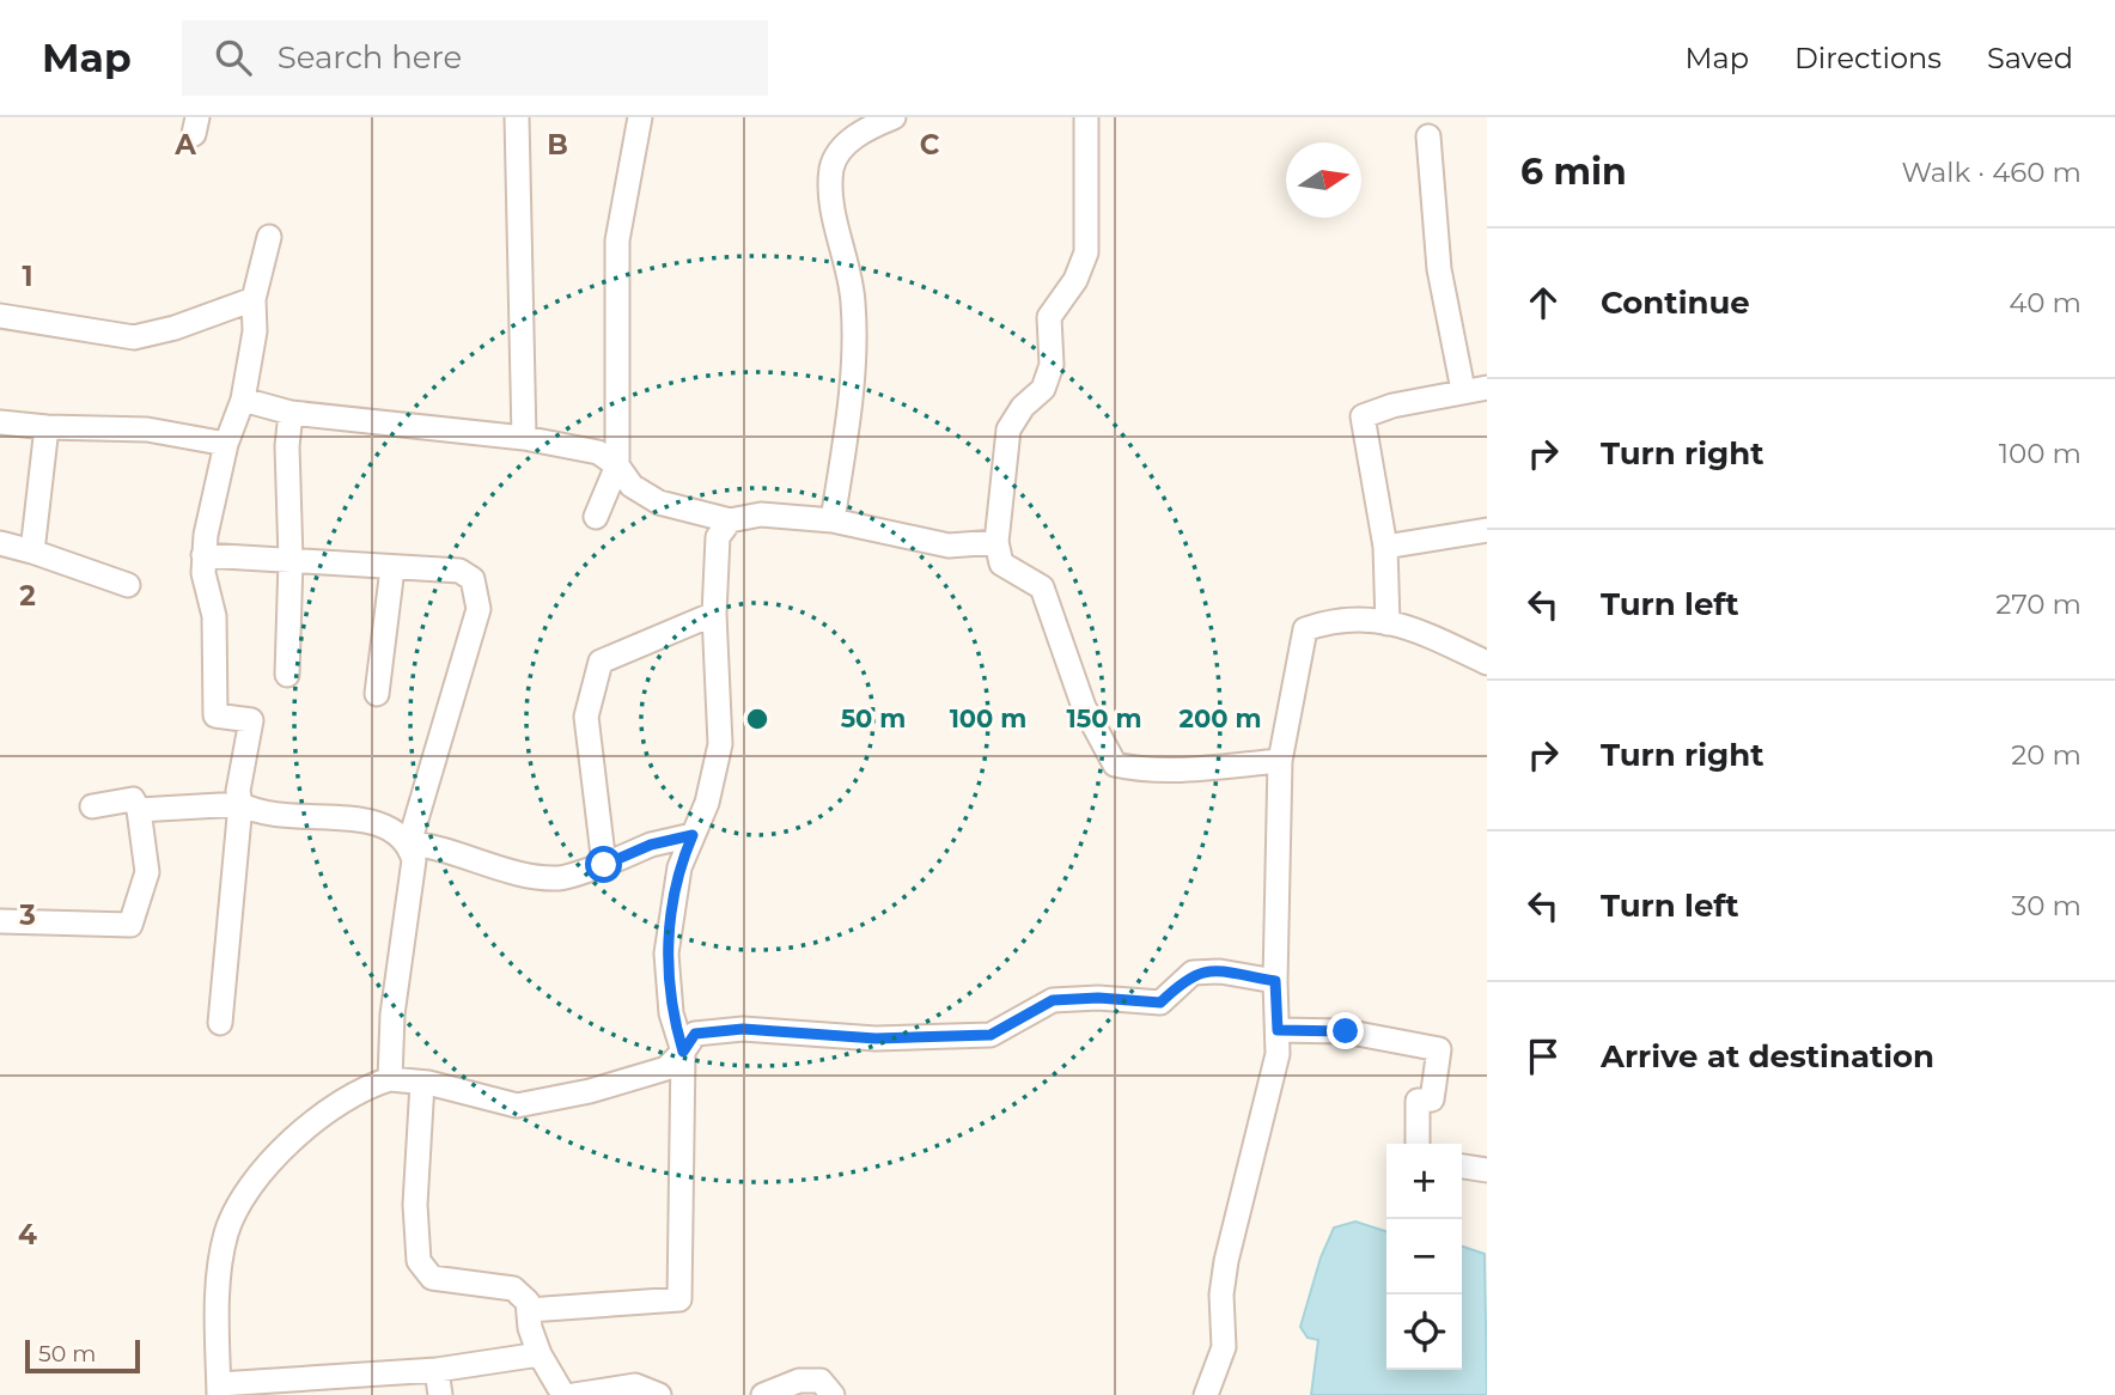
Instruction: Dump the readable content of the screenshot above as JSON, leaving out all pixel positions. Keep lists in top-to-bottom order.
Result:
{
  "scale_bar": "50 m",
  "north": "right",
  "page": {
    "header": "Map",
    "search": "Search here",
    "nav": ["Map", "Directions", "Saved"],
    "heading": ["6 min", "Walk · 460 m"],
    "list": [
      ["Continue", "40 m"],
      ["Turn right", "100 m"],
      ["Turn left", "270 m"],
      ["Turn right", "20 m"],
      ["Turn left", "30 m"],
      "Arrive at destination"
    ],
    "map_buttons": ["+", "−"],
    "scale": "50 m"
  },
  "grid": {
    "columns": ["A", "B", "C"],
    "rows": [
      "1",
      "2",
      "3",
      "4"
    ]
  },
  "rings": [
    "50 m",
    "100 m",
    "150 m",
    "200 m"
  ]
}
